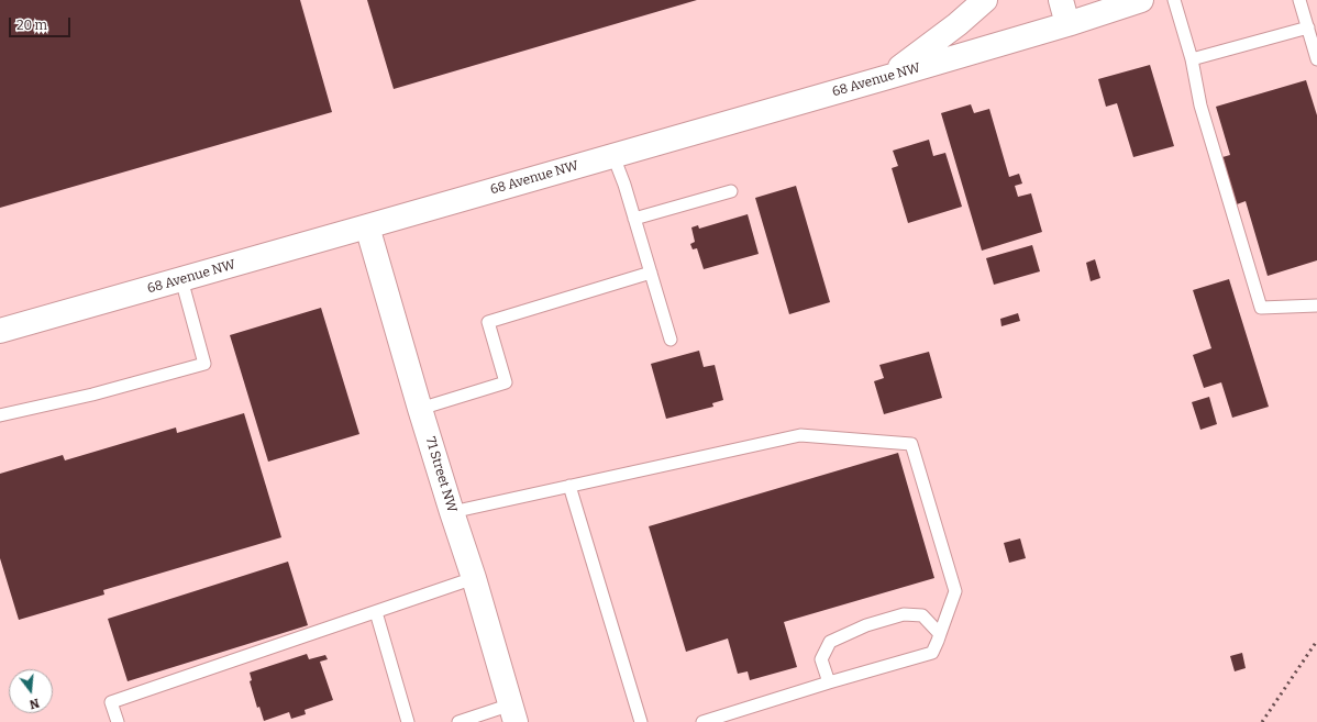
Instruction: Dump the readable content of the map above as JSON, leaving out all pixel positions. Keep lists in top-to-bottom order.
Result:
{
  "streets": {
    "street": ["68 Avenue NW", "71 Street NW"]
  },
  "crossings": [
    ["68 Avenue NW", "71 Street NW"]
  ],
  "scale_bar": "20 m",
  "north": "bottom"
}
